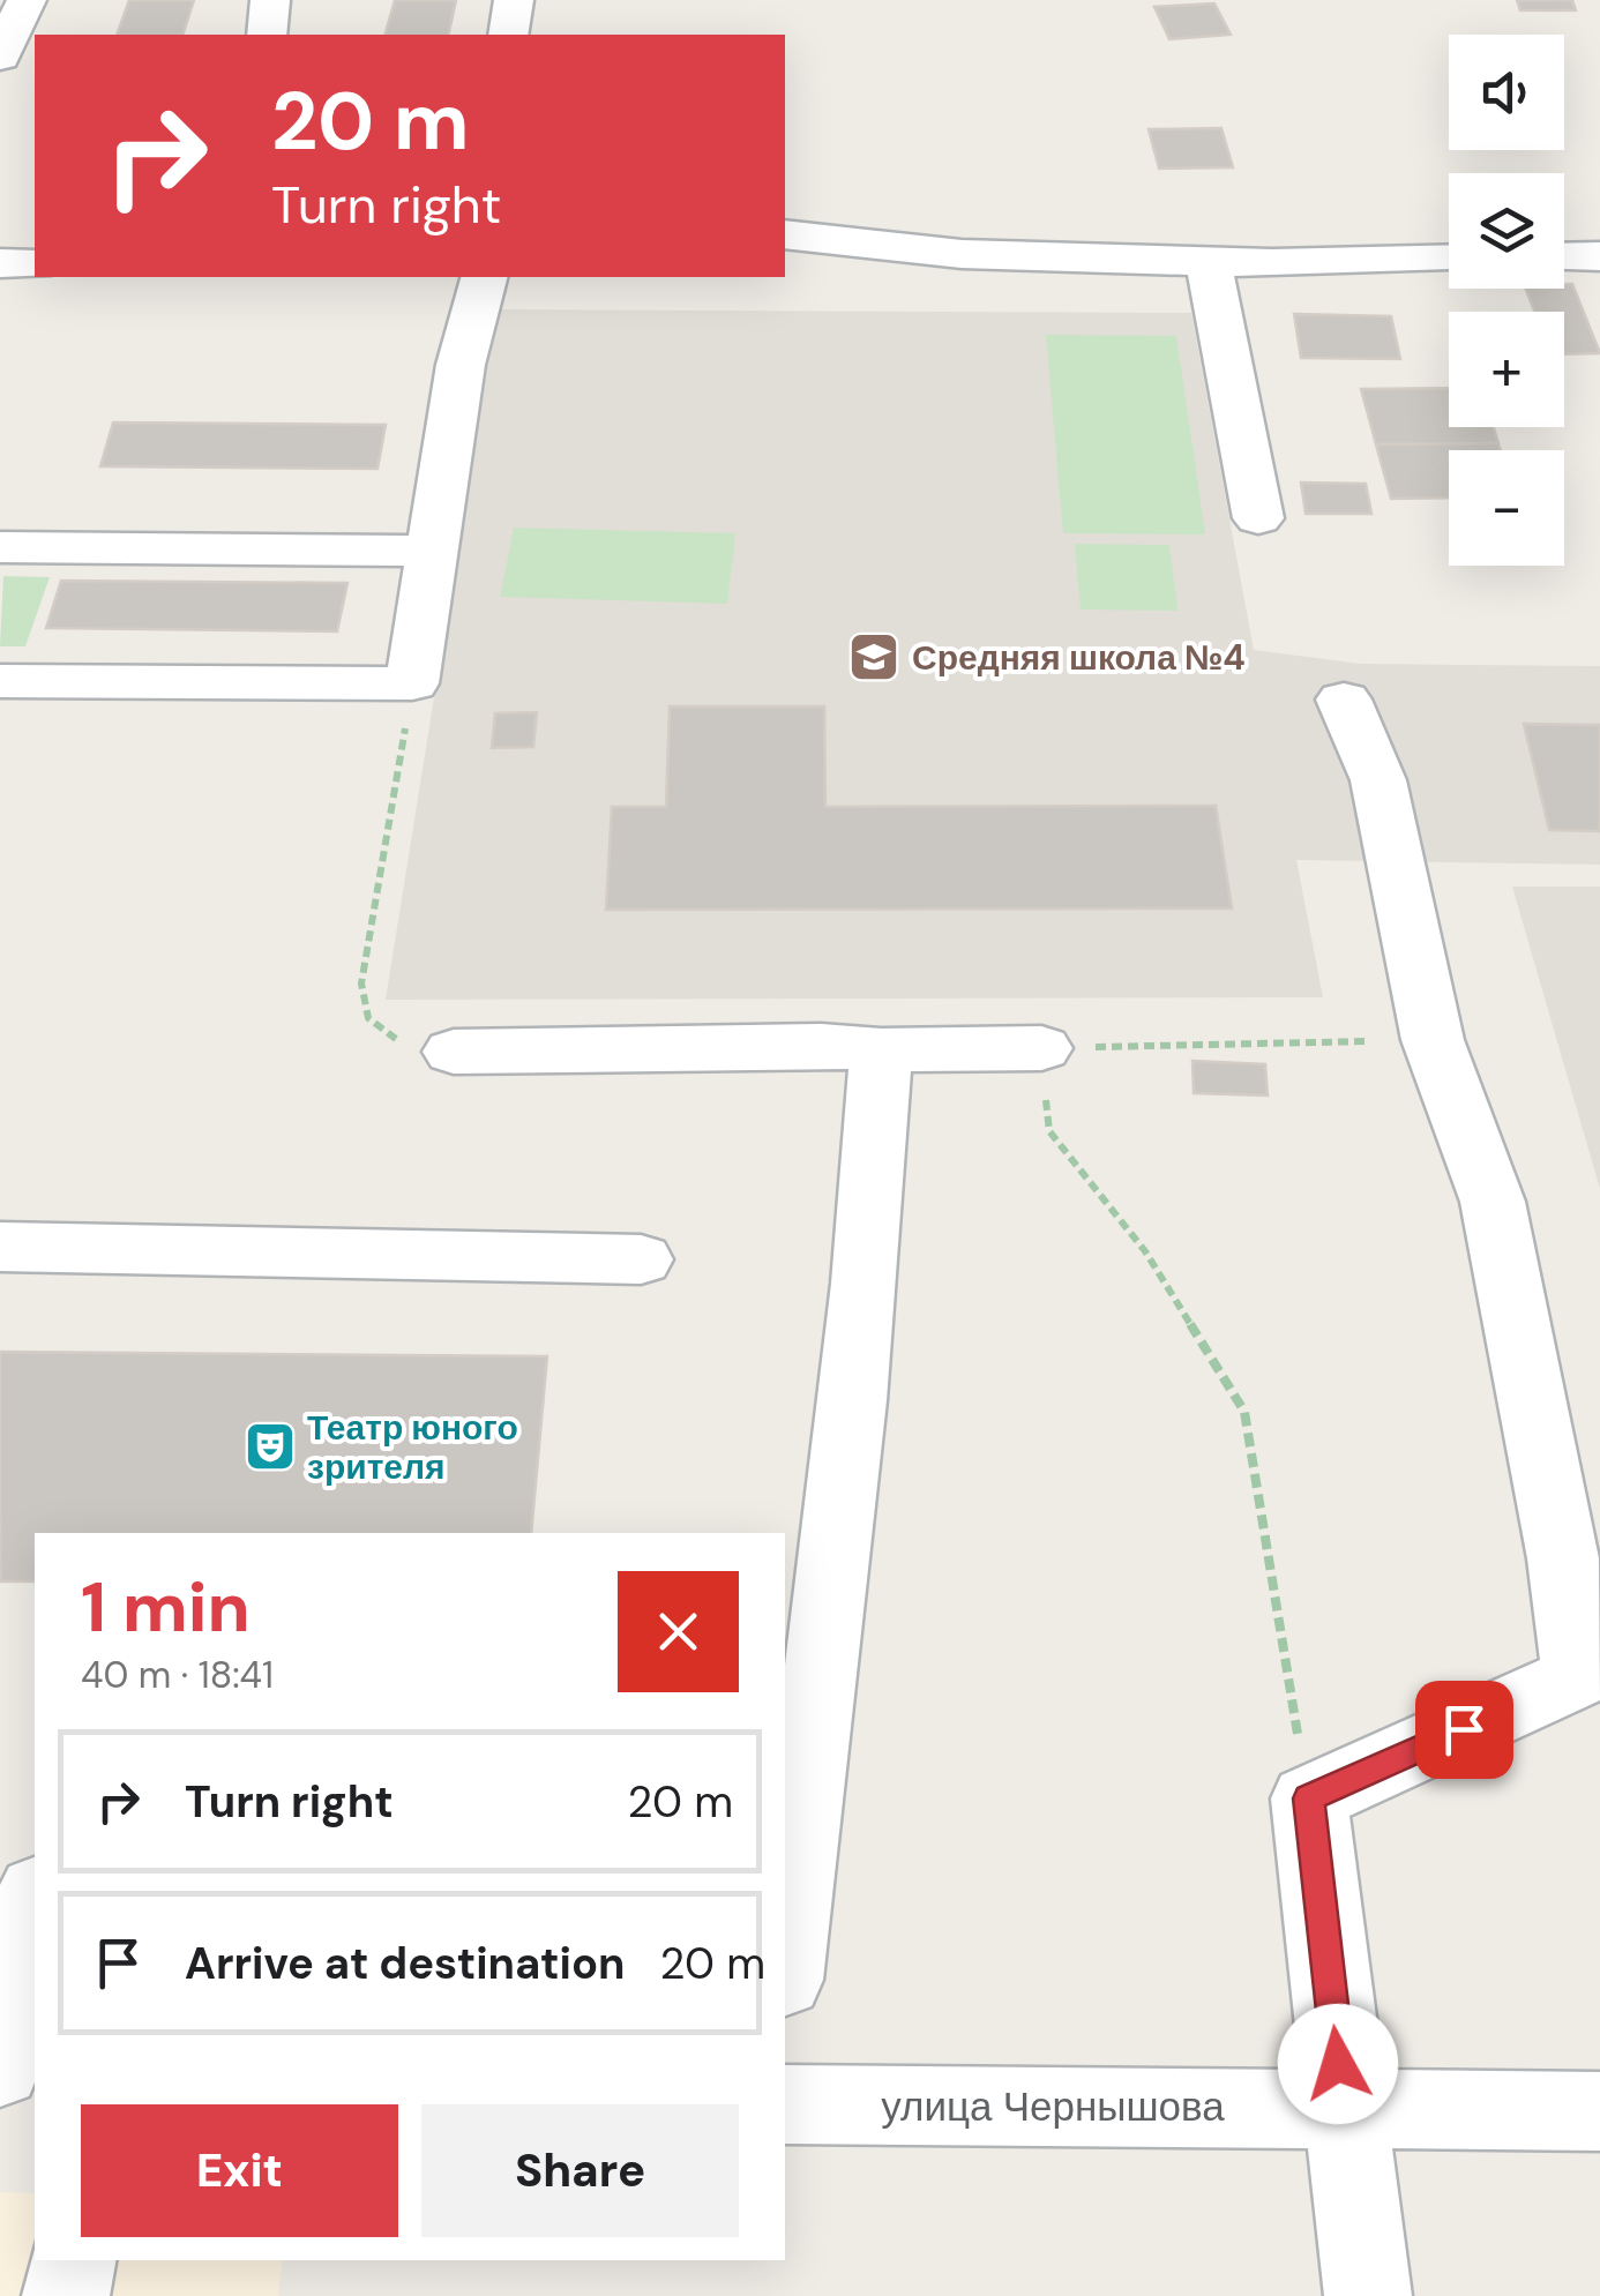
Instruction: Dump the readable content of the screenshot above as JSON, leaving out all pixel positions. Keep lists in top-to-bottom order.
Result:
{
  "streets": {
    "street": ["улица Чернышова"]
  },
  "places": {
    "school or university": ["Средняя школа №4"],
    "theatre": ["Театр юного зрителя"]
  },
  "page": {
    "map_buttons": ["+", "−"],
    "turn": ["20 m", "Turn right"],
    "heading": ["1 min", "40 m · 18:41"],
    "list": [
      {
        "name": "Turn right",
        "value": "20 m"
      },
      {
        "name": "Arrive at destination",
        "value": "20 m"
      }
    ],
    "buttons": ["Exit", "Share"]
  }
}
